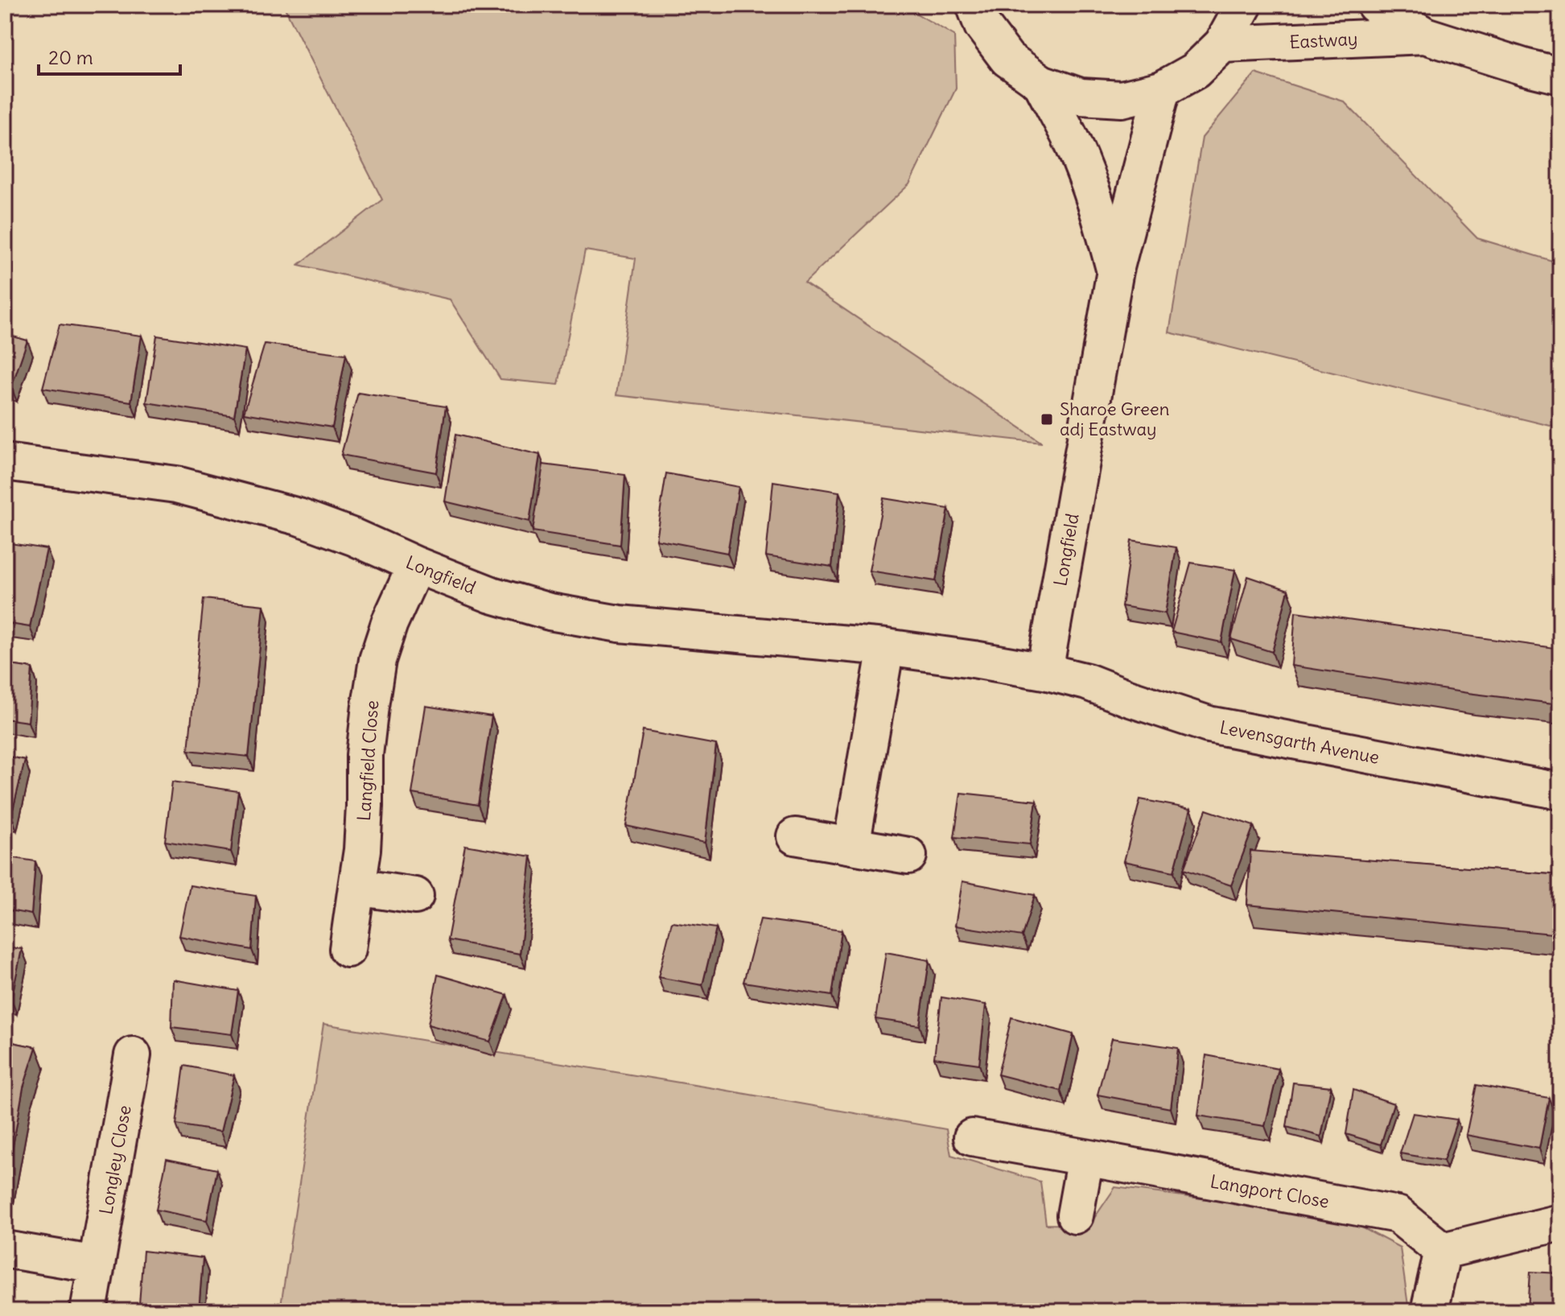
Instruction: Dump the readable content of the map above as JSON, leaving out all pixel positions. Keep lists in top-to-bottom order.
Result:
{
  "streets": {
    "street": [
      "Eastway",
      "Longfield",
      "Levensgarth Avenue",
      "Langfield Close",
      "Longley Close",
      "Langport Close"
    ]
  },
  "crossings": [
    ["Longfield", "Levensgarth Avenue"],
    ["Longfield", "Langfield Close"]
  ],
  "places": {
    "transit": ["Sharoe Green adj Eastway"]
  },
  "scale_bar": "20 m"
}
